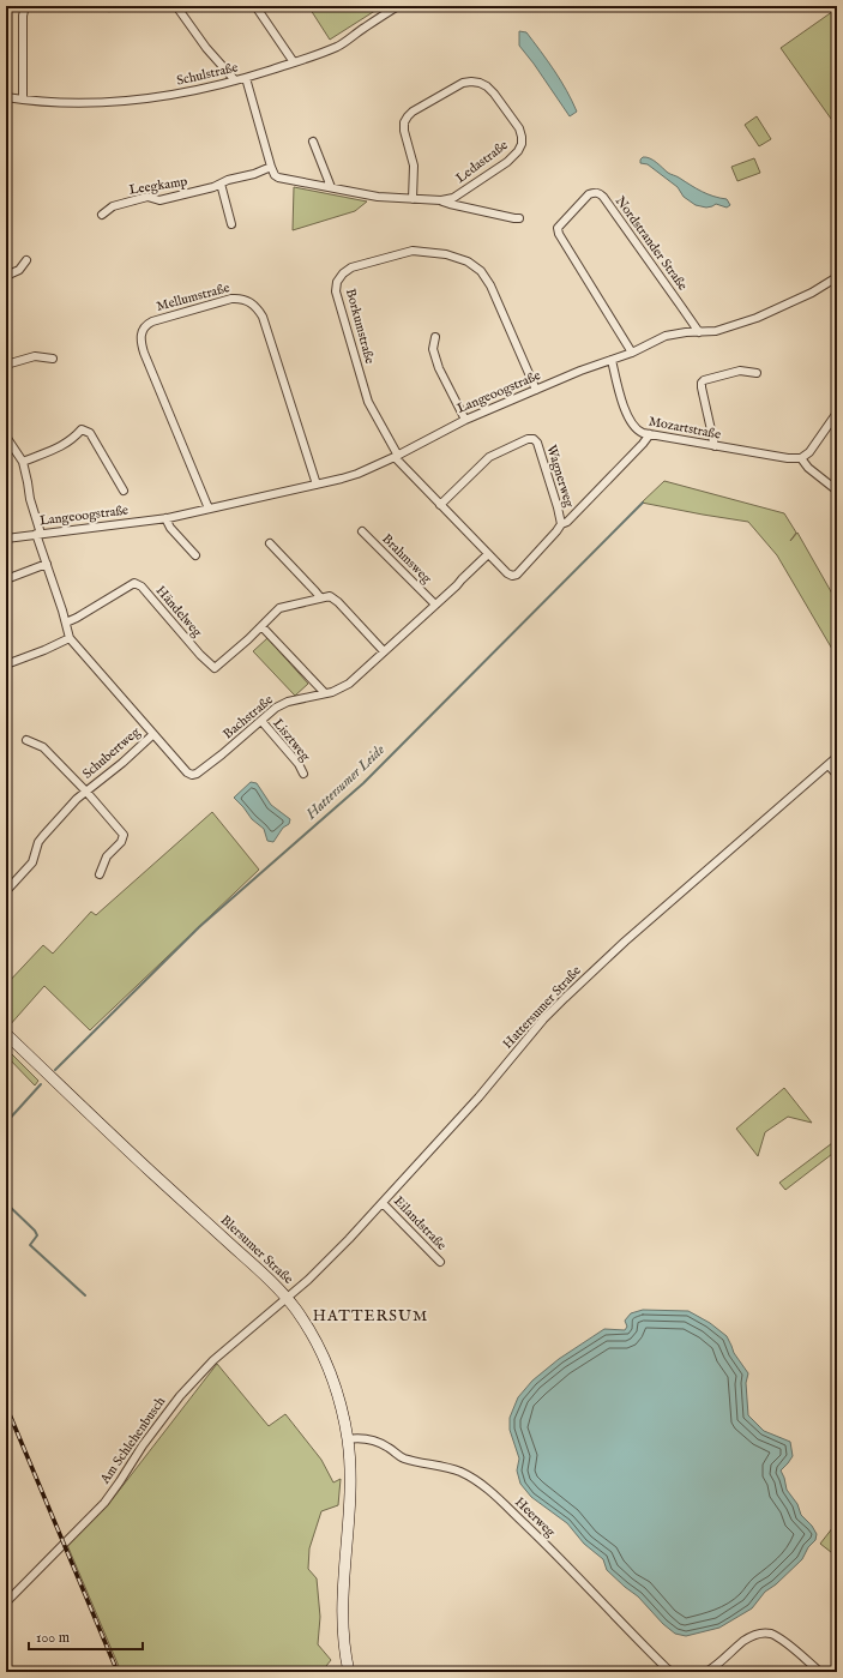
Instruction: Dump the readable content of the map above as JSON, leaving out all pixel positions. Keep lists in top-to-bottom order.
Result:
{
  "streets": {
    "main road": ["Blersumer Straße"],
    "street": [
      "Schulstraße",
      "Ledastraße",
      "Leegkamp",
      "Nordstrander Straße",
      "Mellumstraße",
      "Borkumstraße",
      "Langeoogstraße",
      "Mozartstraße",
      "Wagnerweg",
      "Brahmsweg",
      "Händelweg",
      "Bachstraße",
      "Lisztweg",
      "Schubertweg",
      "Hattersumer Straße",
      "Eilandstraße",
      "Am Schlehenbusch",
      "Heerweg"
    ]
  },
  "crossings": [
    ["Ledastraße", "Leegkamp"],
    ["Nordstrander Straße", "Langeoogstraße"],
    ["Mellumstraße", "Langeoogstraße"],
    ["Borkumstraße", "Langeoogstraße"],
    ["Langeoogstraße", "Mozartstraße"],
    ["Langeoogstraße", "Bachstraße"],
    ["Mozartstraße", "Wagnerweg"],
    ["Wagnerweg", "Bachstraße"],
    ["Brahmsweg", "Bachstraße"],
    ["Händelweg", "Bachstraße"],
    ["Bachstraße", "Lisztweg"],
    ["Bachstraße", "Schubertweg"],
    ["Hattersumer Straße", "Eilandstraße"],
    ["Hattersumer Straße", "Blersumer Straße"],
    ["Hattersumer Straße", "Am Schlehenbusch"],
    ["Blersumer Straße", "Am Schlehenbusch"],
    ["Blersumer Straße", "Heerweg"]
  ],
  "districts": ["HATTERSUM"],
  "water": ["Hattersumer Leide"],
  "scale_bar": "100 m"
}
